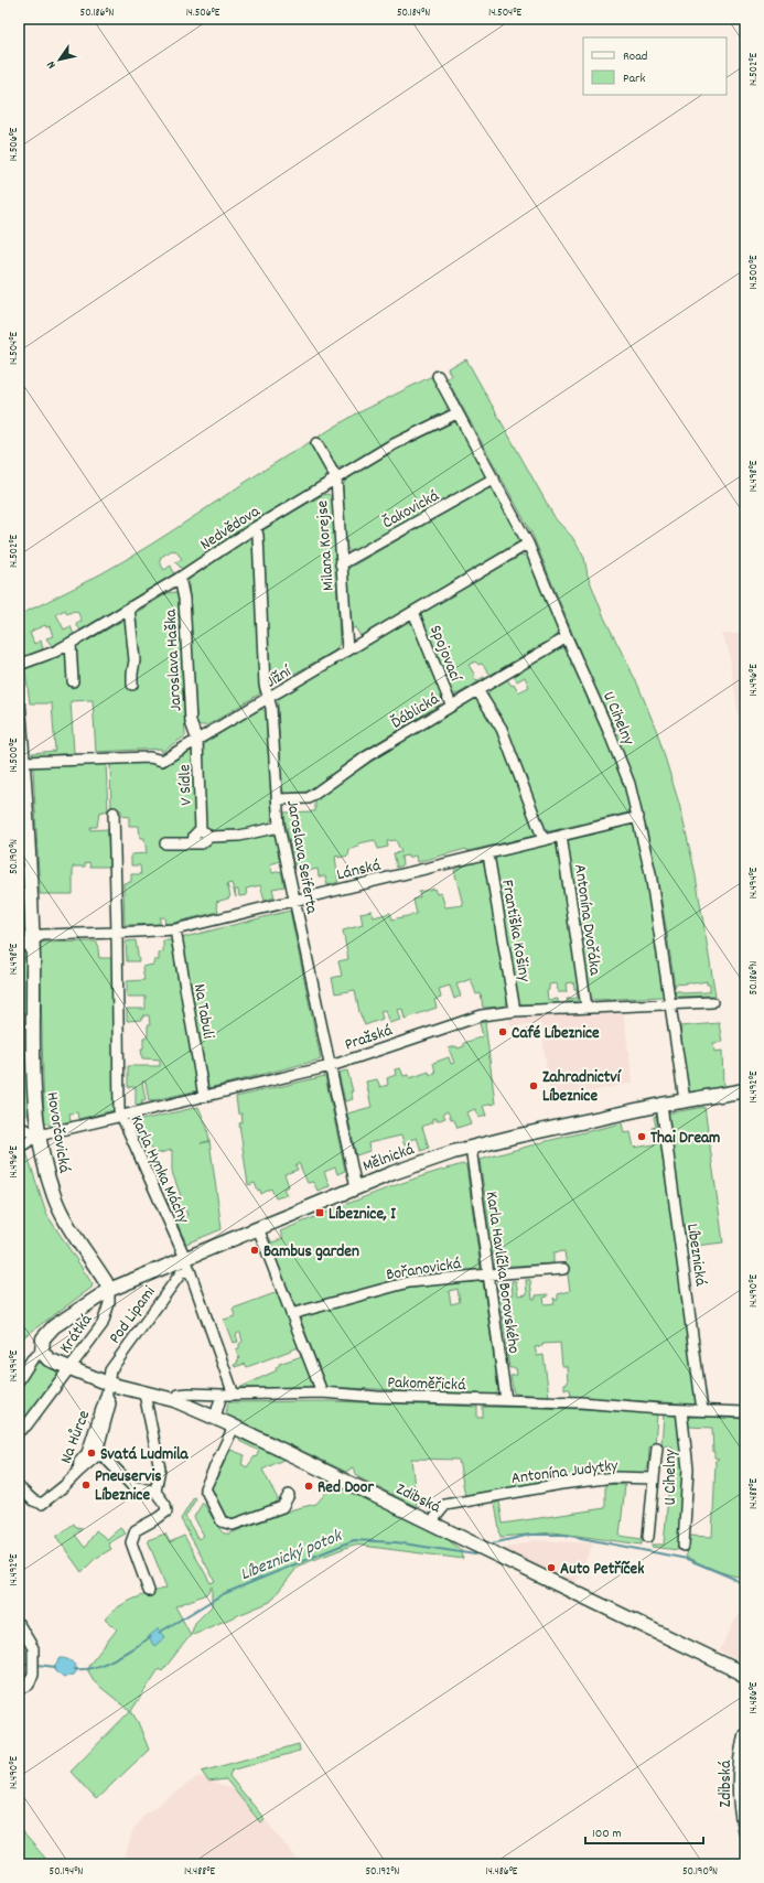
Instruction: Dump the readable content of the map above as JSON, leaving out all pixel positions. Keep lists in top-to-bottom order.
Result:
{
  "streets": {
    "main road": ["Hovorčovická", "Mělnická", "Zdibská"],
    "street": [
      "Čakovická",
      "Nedvědova",
      "Milana Korejse",
      "Spojovací",
      "Jaroslava Haška",
      "Jižní",
      "Ďáblická",
      "U Cihelny",
      "V Sídle",
      "Jaroslava Seiferta",
      "Lánská",
      "Antonína Dvořáka",
      "Františka Košiny",
      "Na Tabuli",
      "Pražská",
      "Karla Hynka Máchy",
      "Líbeznická",
      "Bořanovická",
      "Karla Havlíčka Borovského",
      "Pod Lipami",
      "Krátká",
      "Pakoměřická",
      "Na Hůrce",
      "Antonína Judytky"
    ]
  },
  "crossings": [
    ["Čakovická", "Milana Korejse"],
    ["Čakovická", "U Cihelny"],
    ["Nedvědova", "Milana Korejse"],
    ["Nedvědova", "Jaroslava Haška"],
    ["Nedvědova", "U Cihelny"],
    ["Nedvědova", "Jaroslava Seiferta"],
    ["Milana Korejse", "Jižní"],
    ["Spojovací", "Jižní"],
    ["Spojovací", "Ďáblická"],
    ["Jaroslava Haška", "Jižní"],
    ["Jaroslava Haška", "V Sídle"],
    ["Jižní", "U Cihelny"],
    ["Jižní", "V Sídle"],
    ["Jižní", "Jaroslava Seiferta"],
    ["Jižní", "Hovorčovická"],
    ["Ďáblická", "U Cihelny"],
    ["Ďáblická", "Jaroslava Seiferta"],
    ["U Cihelny", "Lánská"],
    ["U Cihelny", "Pražská"],
    ["U Cihelny", "Mělnická"],
    ["U Cihelny", "Pakoměřická"],
    ["Jaroslava Seiferta", "Lánská"],
    ["Jaroslava Seiferta", "Pražská"],
    ["Jaroslava Seiferta", "Mělnická"],
    ["Lánská", "Antonína Dvořáka"],
    ["Lánská", "Františka Košiny"],
    ["Lánská", "Na Tabuli"],
    ["Lánská", "Hovorčovická"],
    ["Lánská", "Karla Hynka Máchy"],
    ["Antonína Dvořáka", "Pražská"],
    ["Františka Košiny", "Pražská"],
    ["Na Tabuli", "Pražská"],
    ["Pražská", "Hovorčovická"],
    ["Pražská", "Karla Hynka Máchy"],
    ["Hovorčovická", "Mělnická"],
    ["Hovorčovická", "Krátká"],
    ["Mělnická", "Karla Hynka Máchy"],
    ["Mělnická", "Líbeznická"],
    ["Mělnická", "Karla Havlíčka Borovského"],
    ["Mělnická", "Pod Lipami"],
    ["Mělnická", "Krátká"],
    ["Mělnická", "Zdibská"],
    ["Karla Hynka Máchy", "Pod Lipami"],
    ["Karla Hynka Máchy", "Pakoměřická"],
    ["Líbeznická", "Pakoměřická"],
    ["Bořanovická", "Karla Havlíčka Borovského"],
    ["Karla Havlíčka Borovského", "Pakoměřická"],
    ["Pod Lipami", "Na Hůrce"],
    ["Pod Lipami", "Zdibská"],
    ["Krátká", "Zdibská"],
    ["Pakoměřická", "Zdibská"],
    ["Na Hůrce", "Zdibská"],
    ["Antonína Judytky", "Zdibská"]
  ],
  "water": ["Líbeznický potok"],
  "places": {
    "other": [
      "Café Líbeznice",
      "Zahradnictví Líbeznice",
      "Thai Dream",
      "Bambus garden",
      "Svatá Ludmila",
      "Pneuservis Líbeznice",
      "Red Door",
      "Auto Petříček"
    ],
    "transit": ["Líbeznice, I"]
  },
  "legend": ["Road", "Park"],
  "scale_bar": "100 m",
  "north": "bottom left",
  "coordinates": [
    "50.186°N",
    "14.506°E",
    "50.184°N",
    "14.504°E",
    "14.502°E",
    "14.500°E",
    "14.498°E",
    "14.496°E",
    "50.190°N",
    "14.494°E",
    "14.492°E",
    "14.490°E",
    "14.488°E",
    "14.486°E",
    "50.194°N",
    "50.192°N"
  ]
}
